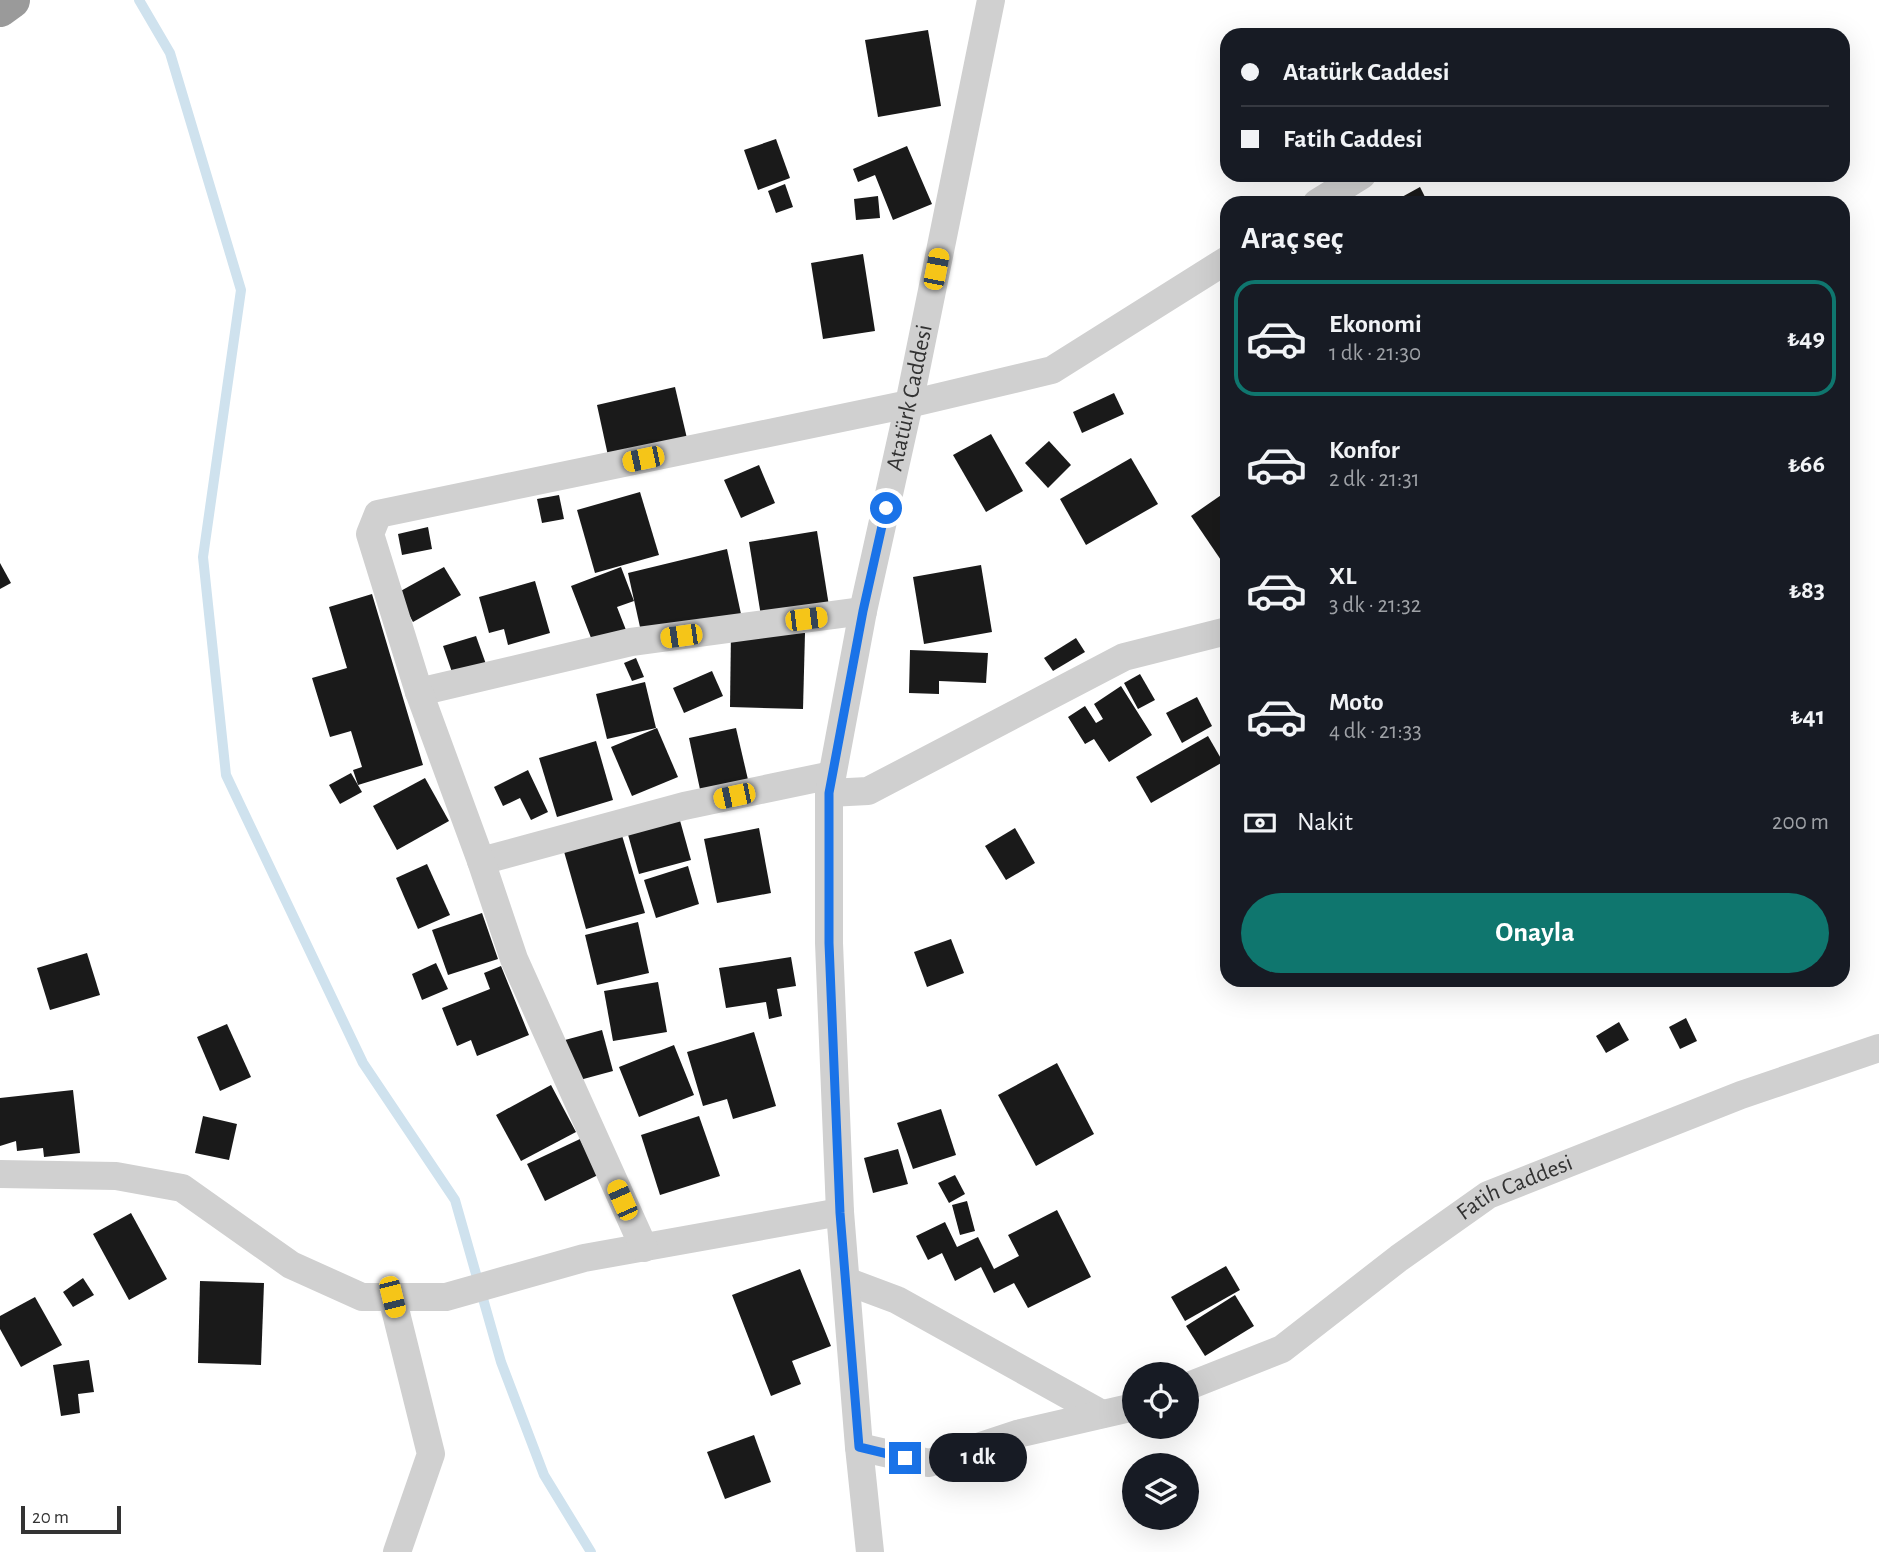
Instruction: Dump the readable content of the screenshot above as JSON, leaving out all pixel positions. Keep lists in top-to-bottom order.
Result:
{
  "streets": {
    "street": ["Atatürk Caddesi", "Fatih Caddesi"]
  },
  "scale_bar": "20 m",
  "page": {
    "banner": ["Atatürk Caddesi", "Fatih Caddesi"],
    "heading": "Araç seç",
    "list": [
      {
        "name": "Ekonomi",
        "note": "1 dk · 21:30",
        "value": "₺49"
      },
      {
        "name": "Konfor",
        "note": "2 dk · 21:31",
        "value": "₺66"
      },
      {
        "name": "XL",
        "note": "3 dk · 21:32",
        "value": "₺83"
      },
      {
        "name": "Moto",
        "note": "4 dk · 21:33",
        "value": "₺41"
      }
    ],
    "pay": ["Nakit", "200 m"],
    "buttons": "Onayla",
    "bubble": "1 dk",
    "scale": "20 m"
  }
}
